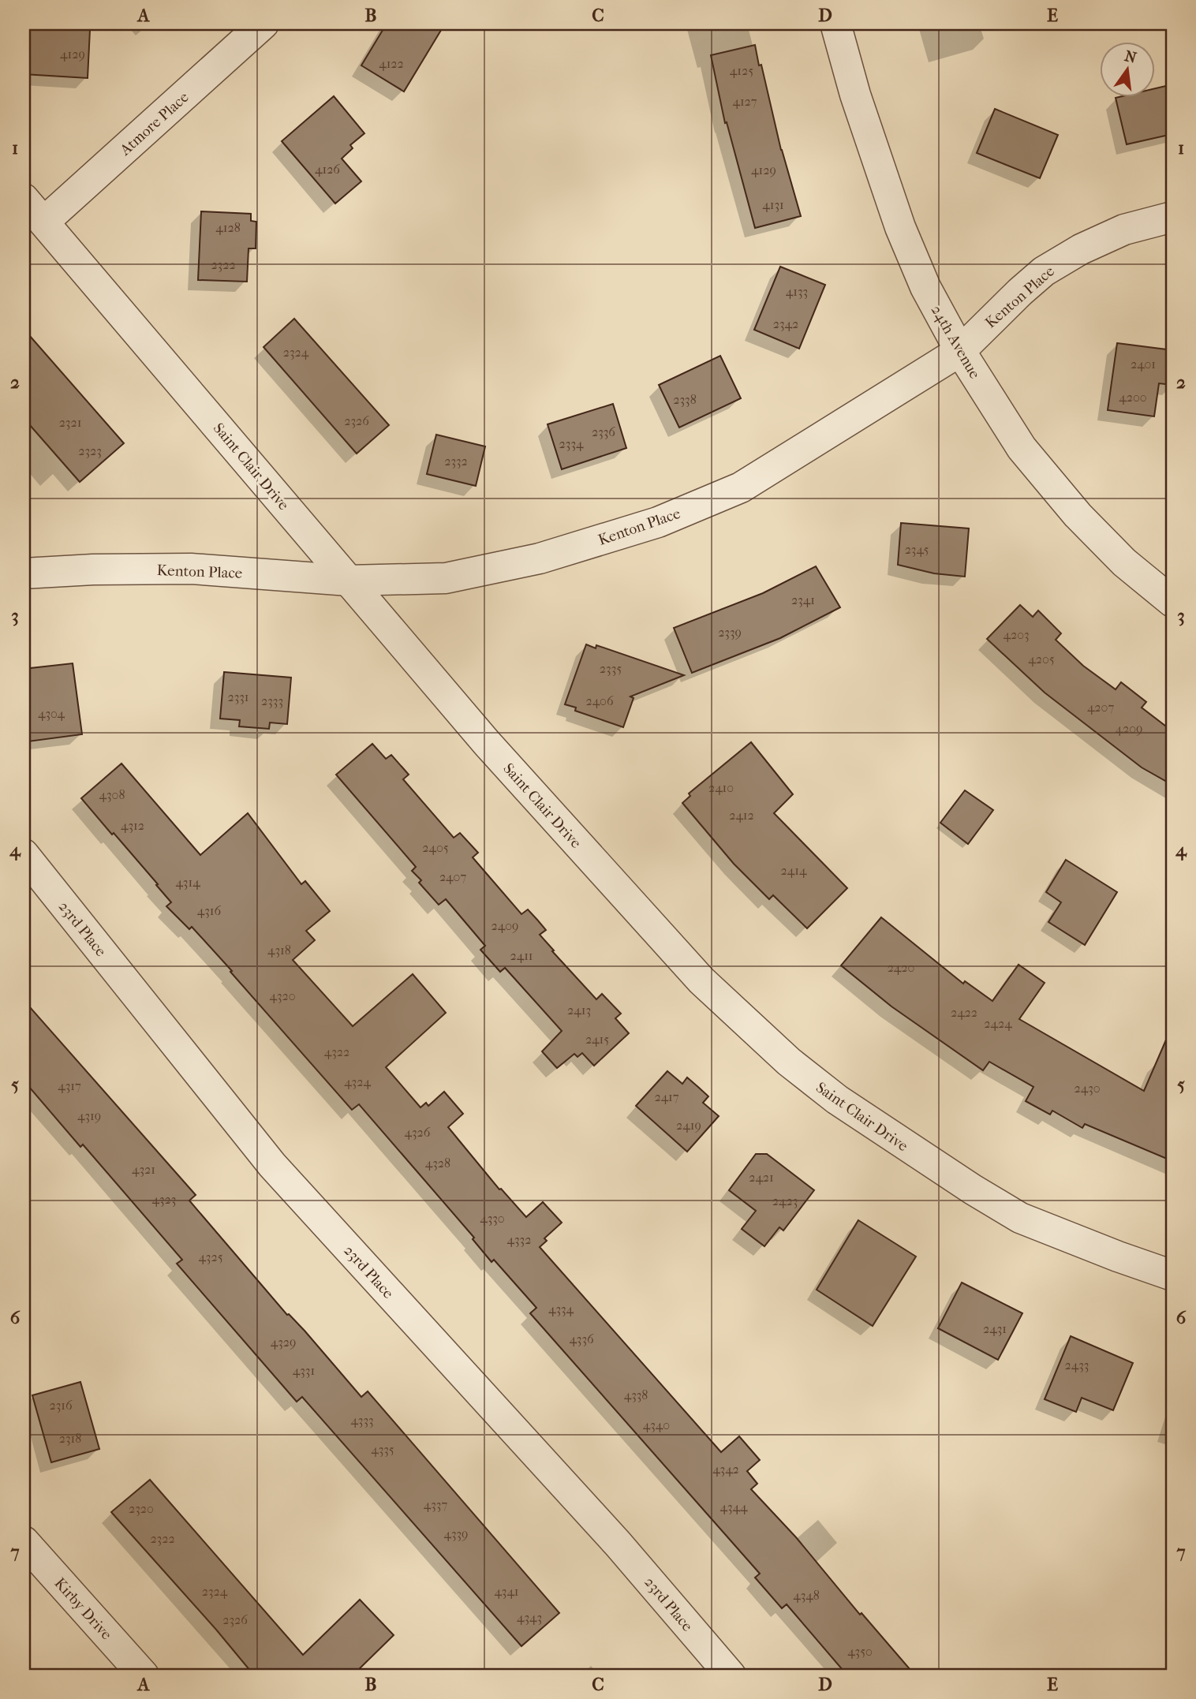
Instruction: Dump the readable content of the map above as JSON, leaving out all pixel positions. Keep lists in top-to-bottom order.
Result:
{
  "streets": {
    "street": [
      "Atmore Place",
      "Kenton Place",
      "24th Avenue",
      "Saint Clair Drive",
      "23rd Place",
      "Kirby Drive"
    ]
  },
  "crossings": [
    ["Atmore Place", "Saint Clair Drive"],
    ["Kenton Place", "24th Avenue"],
    ["Kenton Place", "Saint Clair Drive"]
  ],
  "house_numbers": [
    "4129",
    "4122",
    "4125",
    "4127",
    "4126",
    "4129",
    "4131",
    "4128",
    "2322",
    "4133",
    "2342",
    "2324",
    "2401",
    "4200",
    "2338",
    "2326",
    "2321",
    "2336",
    "2334",
    "2323",
    "2332",
    "2345",
    "2341",
    "2339",
    "4203",
    "4205",
    "2335",
    "2331",
    "2333",
    "2406",
    "4207",
    "4304",
    "4209",
    "2410",
    "4308",
    "2412",
    "4312",
    "2405",
    "2414",
    "2407",
    "4314",
    "4316",
    "2409",
    "4318",
    "2411",
    "2420",
    "4320",
    "2413",
    "2422",
    "2424",
    "2415",
    "4322",
    "4324",
    "4317",
    "2430",
    "2417",
    "4319",
    "2419",
    "4326",
    "4328",
    "4321",
    "2421",
    "4323",
    "2423",
    "4330",
    "4332",
    "4325",
    "4334",
    "2431",
    "4336",
    "4329",
    "2433",
    "4331",
    "4338",
    "2316",
    "4333",
    "4340",
    "2318",
    "4335",
    "4342",
    "4337",
    "4344",
    "2320",
    "4339",
    "2322",
    "2324",
    "4341",
    "4348",
    "4343",
    "2326",
    "4350"
  ],
  "north": "top",
  "grid": {
    "columns": [
      "A",
      "B",
      "C",
      "D",
      "E"
    ],
    "rows": [
      "1",
      "2",
      "3",
      "4",
      "5",
      "6",
      "7"
    ]
  }
}
